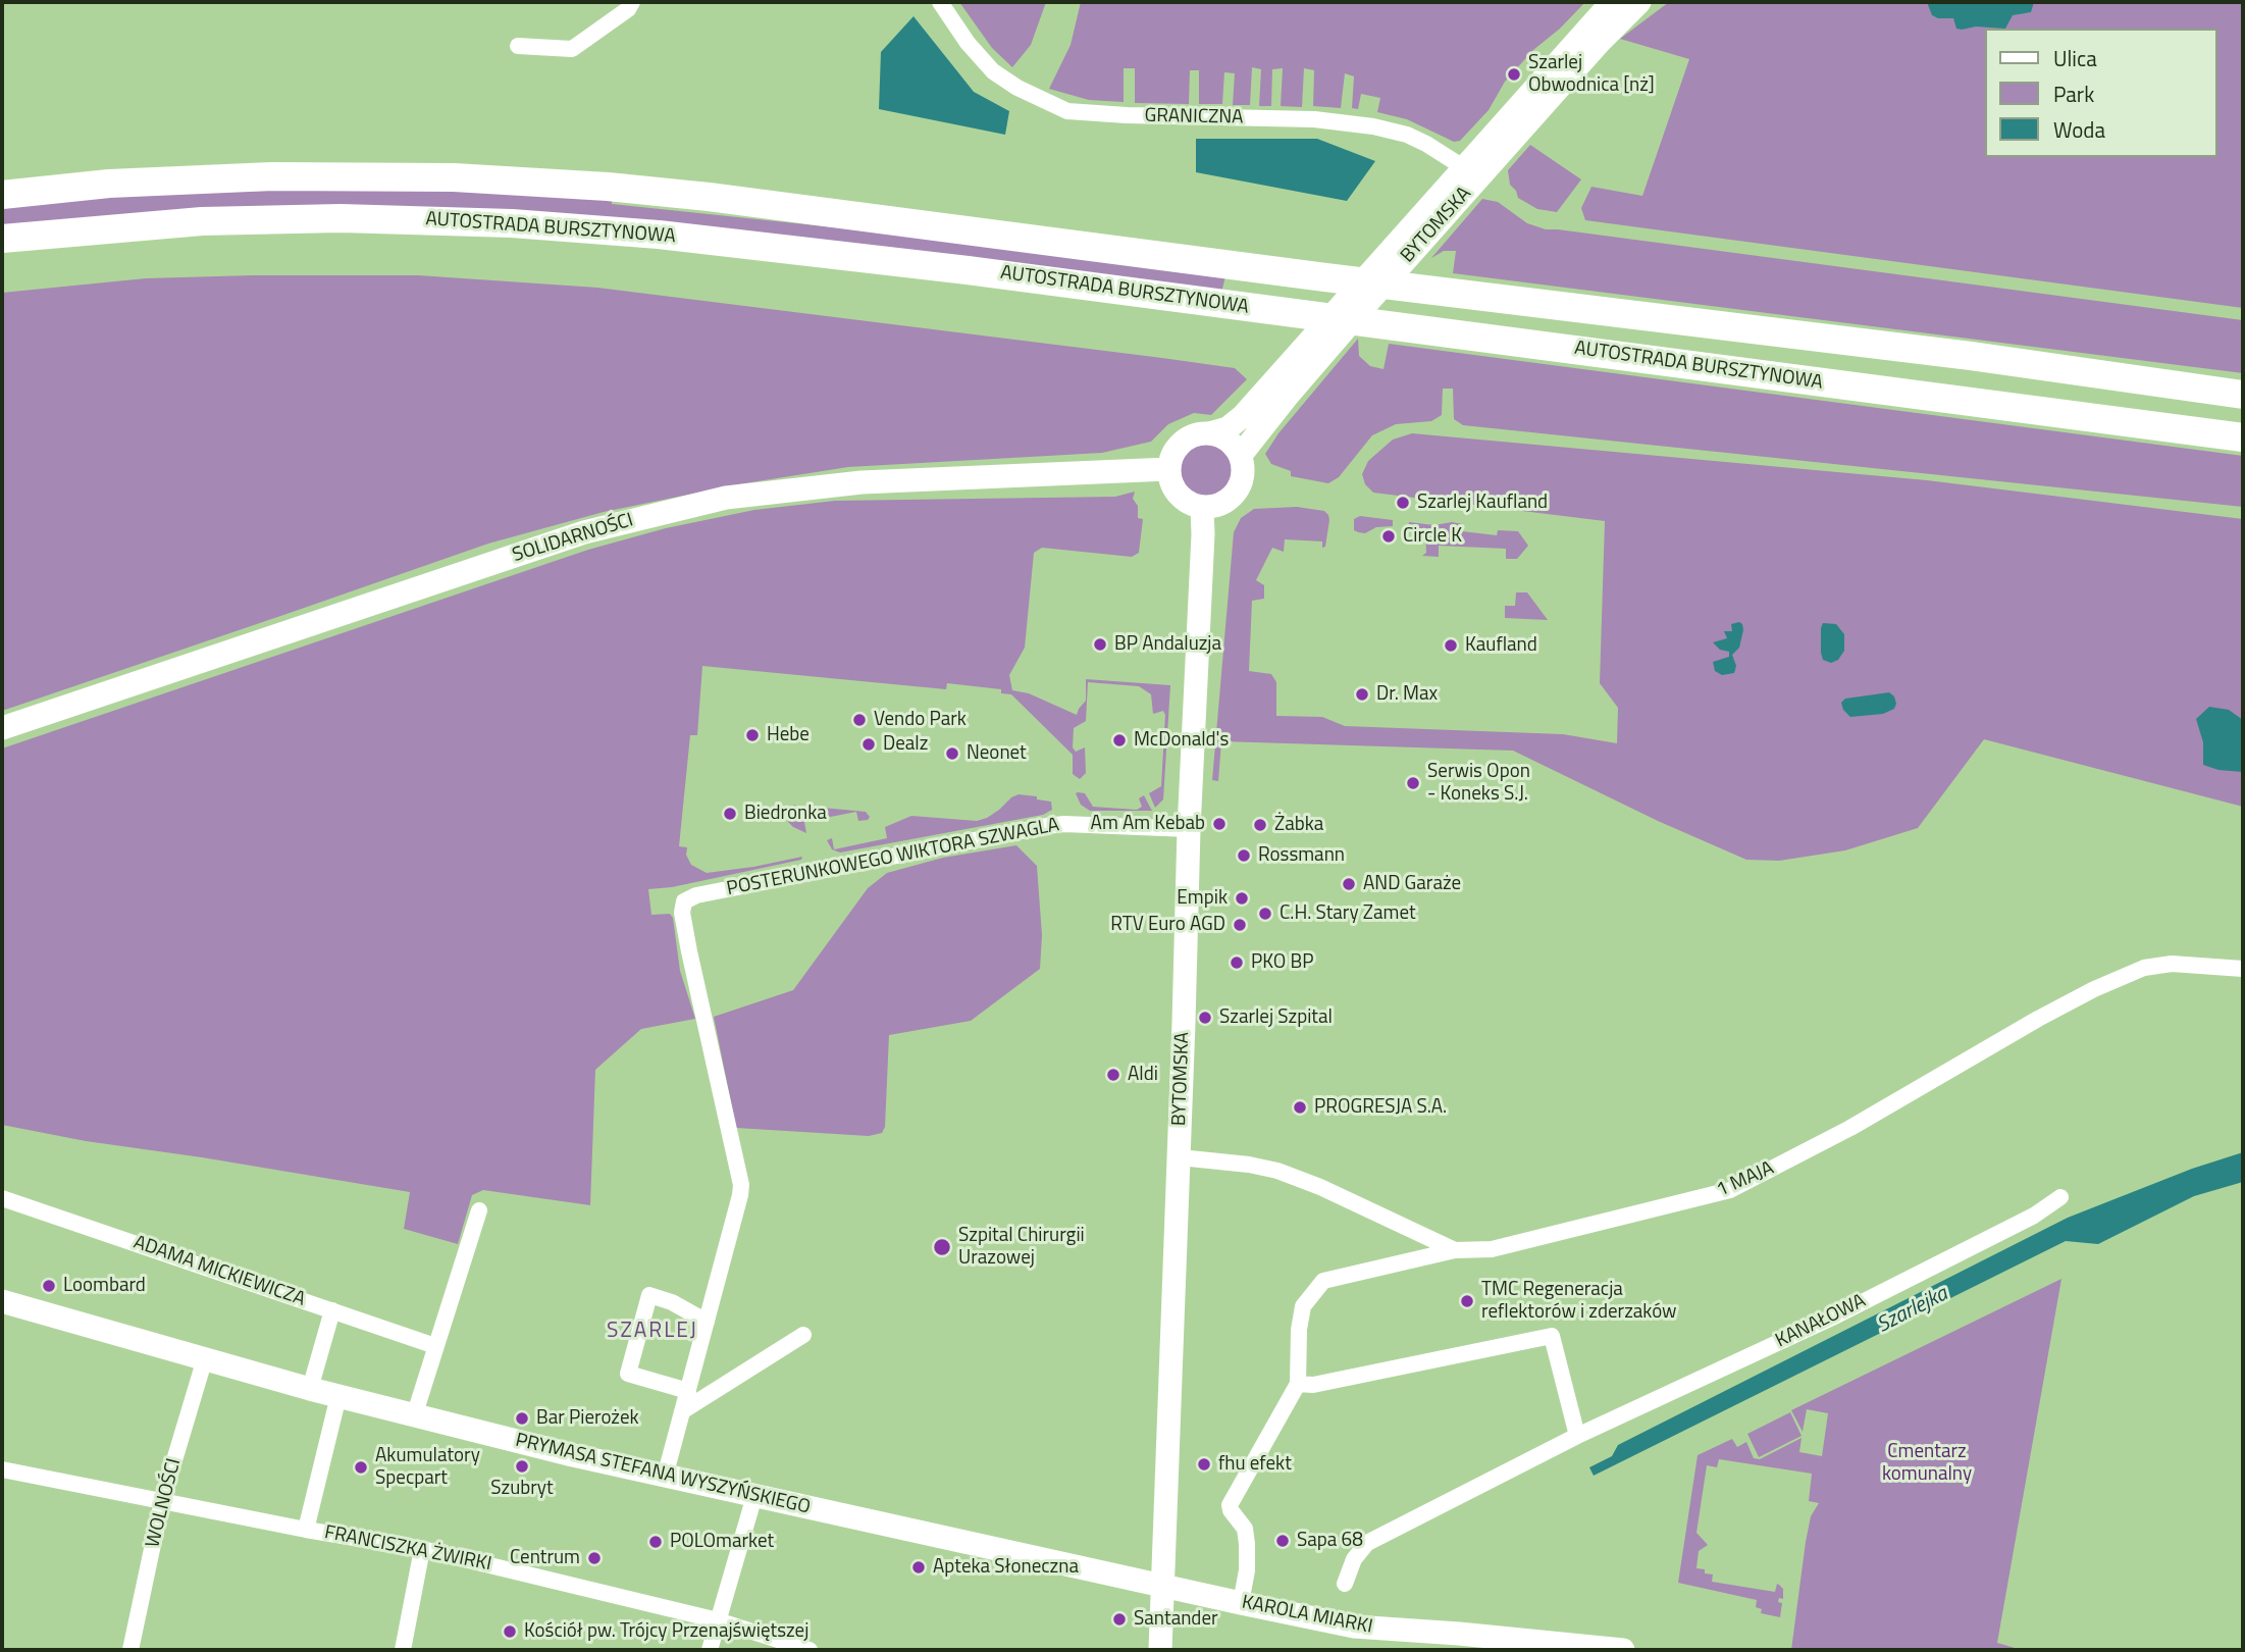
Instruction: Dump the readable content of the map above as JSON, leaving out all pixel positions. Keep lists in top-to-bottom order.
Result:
{
  "streets": {
    "highway": ["AUTOSTRADA BURSZTYNOWA"],
    "street": [
      "GRANICZNA",
      "BYTOMSKA",
      "SOLIDARNOŚCI",
      "POSTERUNKOWEGO WIKTORA SZWAGLA",
      "1 MAJA",
      "ADAMA MICKIEWICZA",
      "KANAŁOWA",
      "PRYMASA STEFANA WYSZYŃSKIEGO",
      "WOLNOŚCI",
      "FRANCISZKA ŻWIRKI",
      "KAROLA MIARKI"
    ]
  },
  "crossings": [
    ["GRANICZNA", "BYTOMSKA"],
    ["BYTOMSKA", "SOLIDARNOŚCI"],
    ["BYTOMSKA", "POSTERUNKOWEGO WIKTORA SZWAGLA"],
    ["BYTOMSKA", "1 MAJA"],
    ["BYTOMSKA", "PRYMASA STEFANA WYSZYŃSKIEGO"],
    ["BYTOMSKA", "KAROLA MIARKI"],
    ["PRYMASA STEFANA WYSZYŃSKIEGO", "WOLNOŚCI"],
    ["PRYMASA STEFANA WYSZYŃSKIEGO", "KAROLA MIARKI"],
    ["WOLNOŚCI", "FRANCISZKA ŻWIRKI"]
  ],
  "districts": ["SZARLEJ"],
  "water": ["Szarlejka"],
  "parks": ["Cmentarz komunalny"],
  "places": [
    "Szarlej Obwodnica [nż]",
    "Szarlej Kaufland",
    "Circle K",
    "BP Andaluzja",
    "Kaufland",
    "Dr. Max",
    "Vendo Park",
    "Hebe",
    "McDonald's",
    "Dealz",
    "Neonet",
    "Serwis Opon - Koneks S.J.",
    "Biedronka",
    "Am Am Kebab",
    "Żabka",
    "Rossmann",
    "AND Garaże",
    "Empik",
    "C.H. Stary Zamet",
    "RTV Euro AGD",
    "PKO BP",
    "Szarlej Szpital",
    "Aldi",
    "PROGRESJA S.A.",
    "Szpital Chirurgii Urazowej",
    "Loombard",
    "TMC Regeneracja reflektorów i zderzaków",
    "Bar Pierożek",
    "fhu efekt",
    "Szubryt",
    "Akumulatory Specpart",
    "Sapa 68",
    "POLOmarket",
    "Centrum",
    "Apteka Słoneczna",
    "Santander",
    "Kościół pw. Trójcy Przenajświętszej"
  ],
  "legend": ["Ulica", "Park", "Woda"]
}
